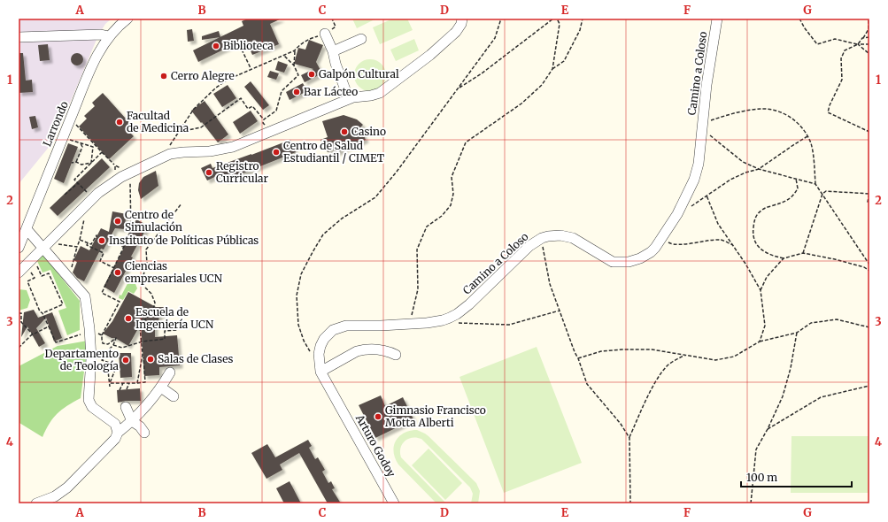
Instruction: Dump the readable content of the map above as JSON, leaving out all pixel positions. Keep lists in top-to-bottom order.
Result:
{
  "streets": {
    "street": ["Camino a Coloso", "Larrondo", "Arturo Godoy"]
  },
  "crossings": [
    ["Camino a Coloso", "Arturo Godoy"]
  ],
  "places": [
    "Biblioteca",
    "Galpón Cultural",
    "Cerro Alegre",
    "Bar Lácteo",
    "Facultad de Medicina",
    "Casino",
    "Centro de Salud Estudiantil / CIMET",
    "Registro Curricular",
    "Centro de Simulación",
    "Instituto de Políticas Públicas",
    "Ciencias empresariales UCN",
    "Escuela de Ingeniería UCN",
    "Salas de Clases",
    "Departamento de Teología",
    "Gimnasio Francisco Motta Alberti"
  ],
  "scale_bar": "100 m",
  "grid": {
    "columns": [
      "A",
      "B",
      "C",
      "D",
      "E",
      "F",
      "G"
    ],
    "rows": [
      "1",
      "2",
      "3",
      "4"
    ]
  }
}
